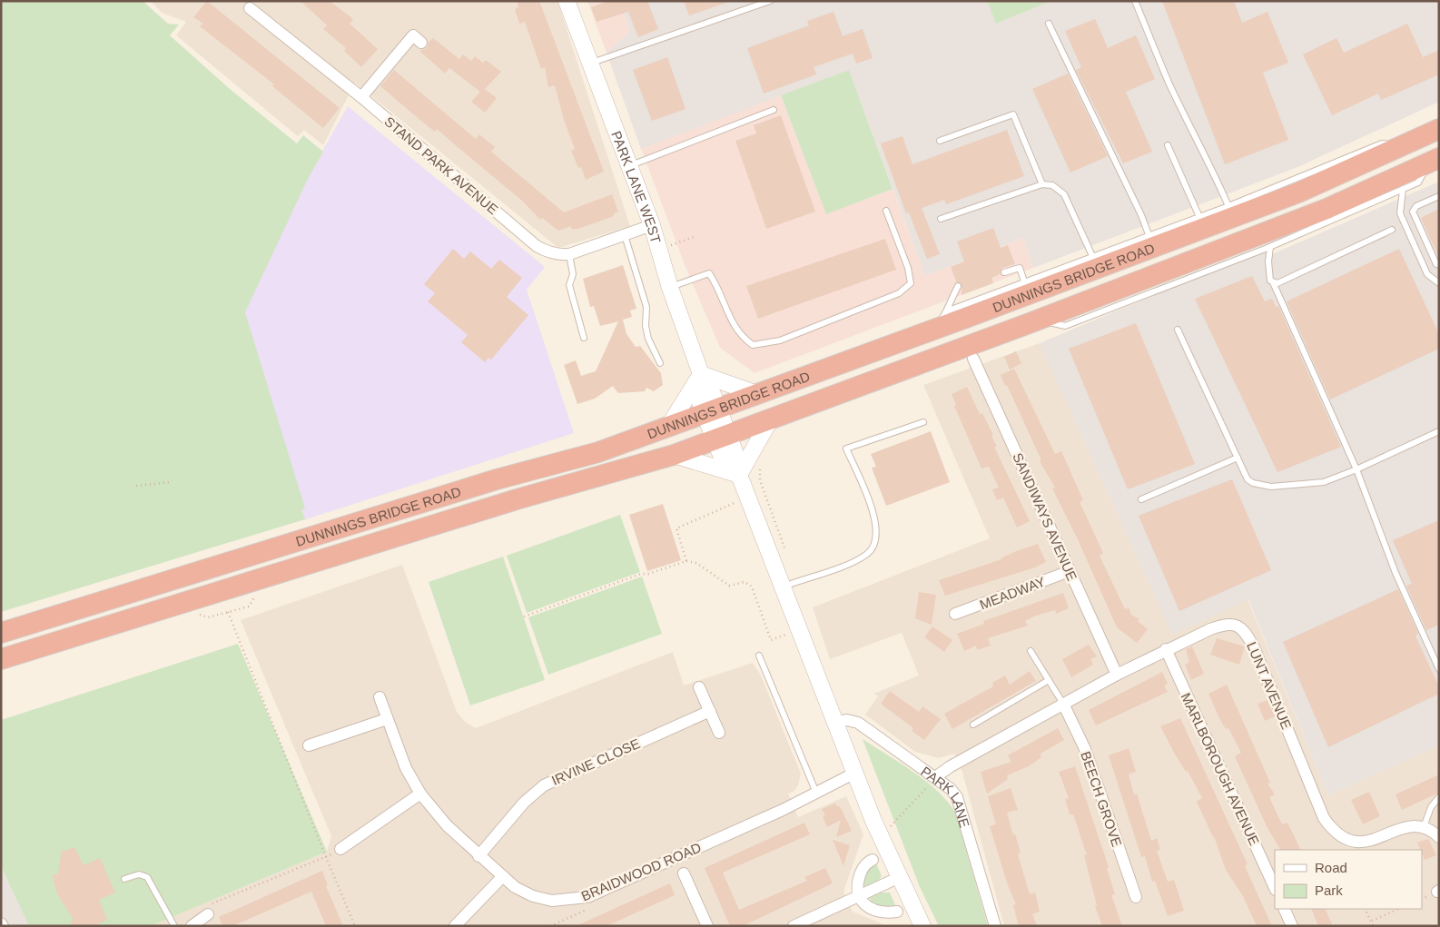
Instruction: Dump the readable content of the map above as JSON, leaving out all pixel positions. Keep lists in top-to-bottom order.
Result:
{
  "streets": {
    "highway": ["DUNNINGS BRIDGE ROAD"],
    "street": [
      "STAND PARK AVENUE",
      "PARK LANE WEST",
      "SANDIWAYS AVENUE",
      "MEADWAY",
      "LUNT AVENUE",
      "IRVINE CLOSE",
      "MARLBOROUGH AVENUE",
      "PARK LANE",
      "BEECH GROVE",
      "BRAIDWOOD ROAD"
    ]
  },
  "crossings": [
    ["STAND PARK AVENUE", "PARK LANE WEST"],
    ["PARK LANE WEST", "DUNNINGS BRIDGE ROAD"],
    ["SANDIWAYS AVENUE", "MEADWAY"],
    ["SANDIWAYS AVENUE", "LUNT AVENUE"],
    ["LUNT AVENUE", "MARLBOROUGH AVENUE"],
    ["LUNT AVENUE", "PARK LANE"],
    ["LUNT AVENUE", "BEECH GROVE"],
    ["IRVINE CLOSE", "BRAIDWOOD ROAD"]
  ],
  "legend": ["Road", "Park"]
}
